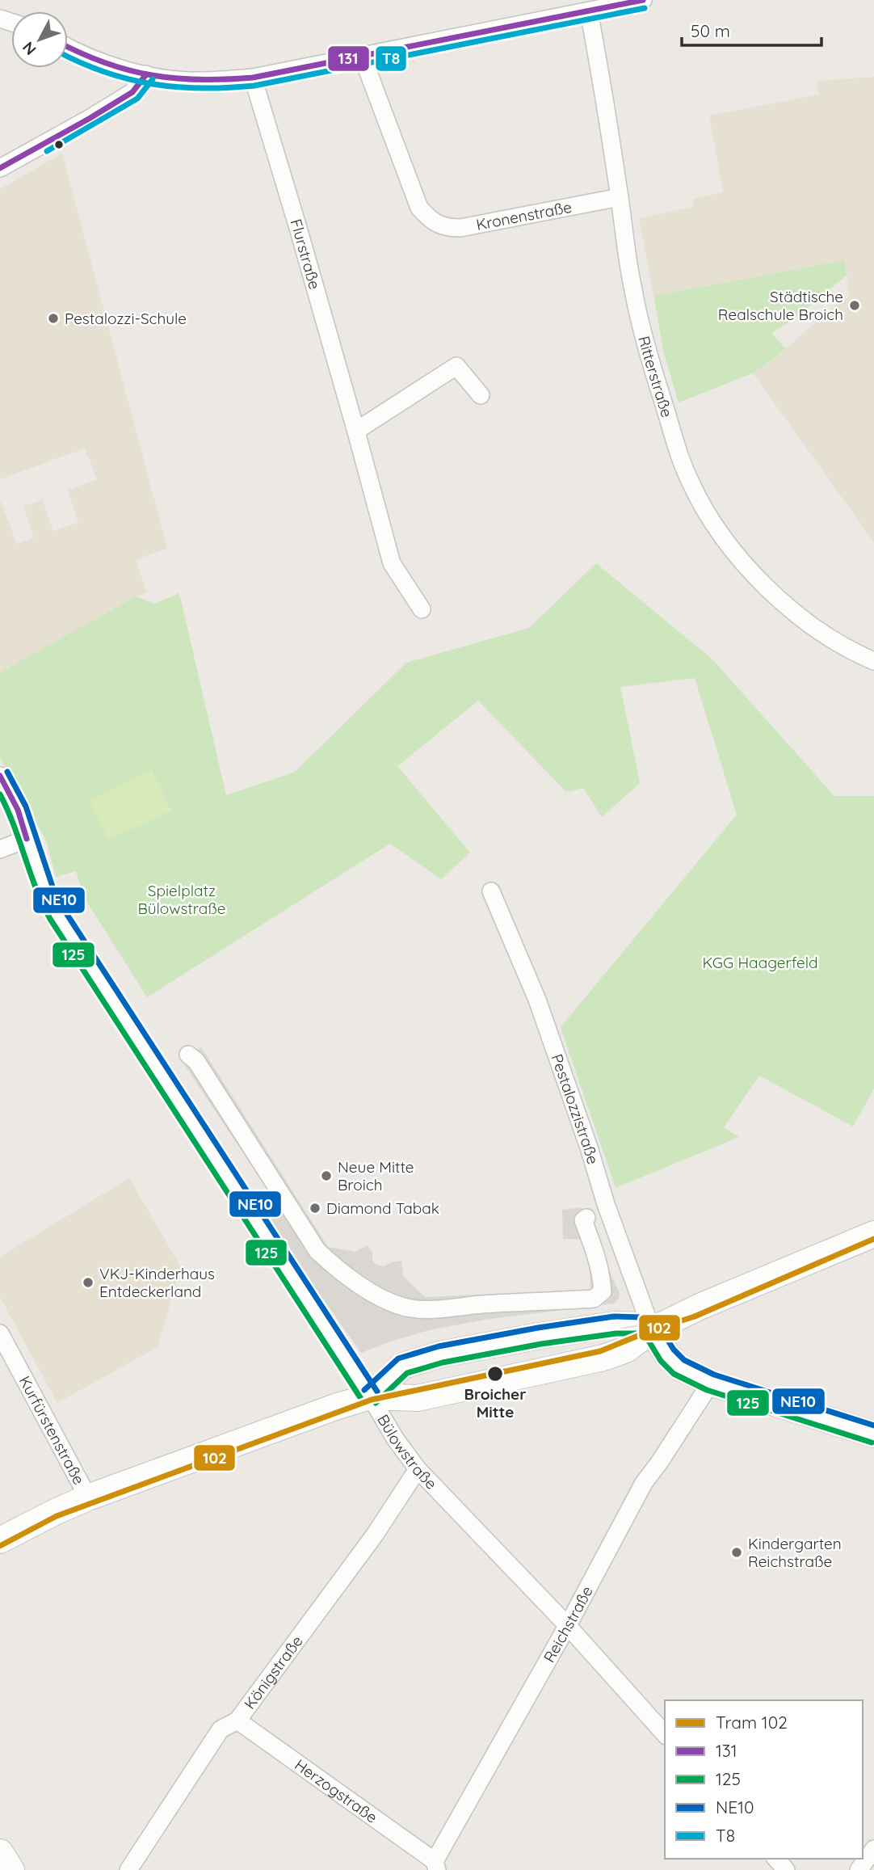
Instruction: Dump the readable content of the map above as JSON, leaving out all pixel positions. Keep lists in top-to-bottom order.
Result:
{
  "streets": {
    "street": [
      "Kronenstraße",
      "Flurstraße",
      "Ritterstraße",
      "Pestalozzistraße",
      "Kurfürstenstraße",
      "Bülowstraße",
      "Reichstraße",
      "Königstraße",
      "Herzogstraße"
    ]
  },
  "crossings": [
    ["Kronenstraße", "Ritterstraße"],
    ["Bülowstraße", "Reichstraße"],
    ["Bülowstraße", "Königstraße"],
    ["Reichstraße", "Herzogstraße"],
    ["Königstraße", "Herzogstraße"]
  ],
  "parks": ["Spielplatz Bülowstraße", "KGG Haagerfeld"],
  "places": [
    "Städtische Realschule Broich",
    "Pestalozzi-Schule",
    "Neue Mitte Broich",
    "Diamond Tabak",
    "VKJ-Kinderhaus Entdeckerland",
    "Broicher Mitte",
    "Kindergarten Reichstraße"
  ],
  "lines": [
    "transit line 131",
    "transit line T8",
    "transit line NE10",
    "transit line 125",
    "tram line 102"
  ],
  "legend": [
    "Tram 102",
    "131",
    "125",
    "NE10",
    "T8"
  ],
  "scale_bar": "50 m",
  "north": "bottom left"
}
